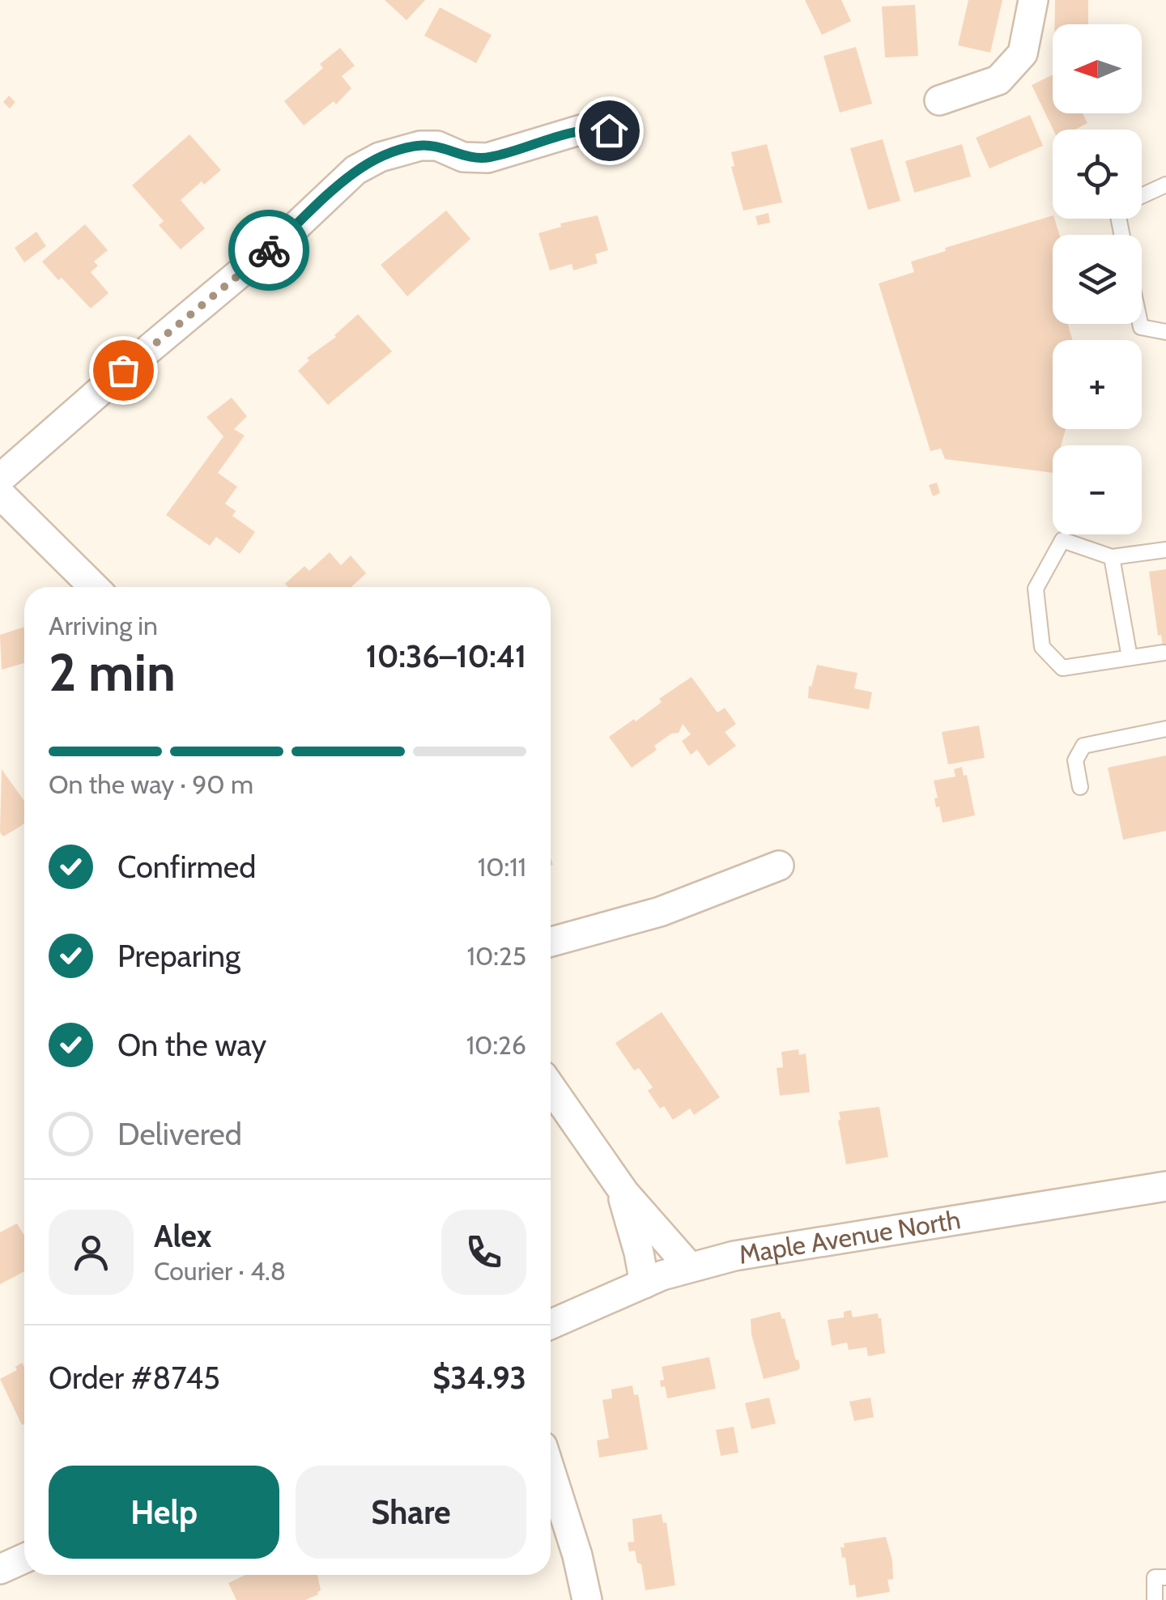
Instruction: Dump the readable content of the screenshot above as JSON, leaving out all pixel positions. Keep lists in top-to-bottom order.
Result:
{
  "streets": {
    "street": ["Maple Avenue North"]
  },
  "north": "left",
  "page": {
    "map_buttons": ["+", "−"],
    "heading": ["2 min", "Arriving in", "10:36–10:41"],
    "panel": [
      "Alex",
      "Courier · 4.8",
      "Order #8745",
      "$34.93"
    ],
    "bar": "On the way · 90 m",
    "list": [
      ["Confirmed", "10:11"],
      ["Preparing", "10:25"],
      ["On the way", "10:26"],
      "Delivered"
    ],
    "buttons": ["Help", "Share"]
  }
}
